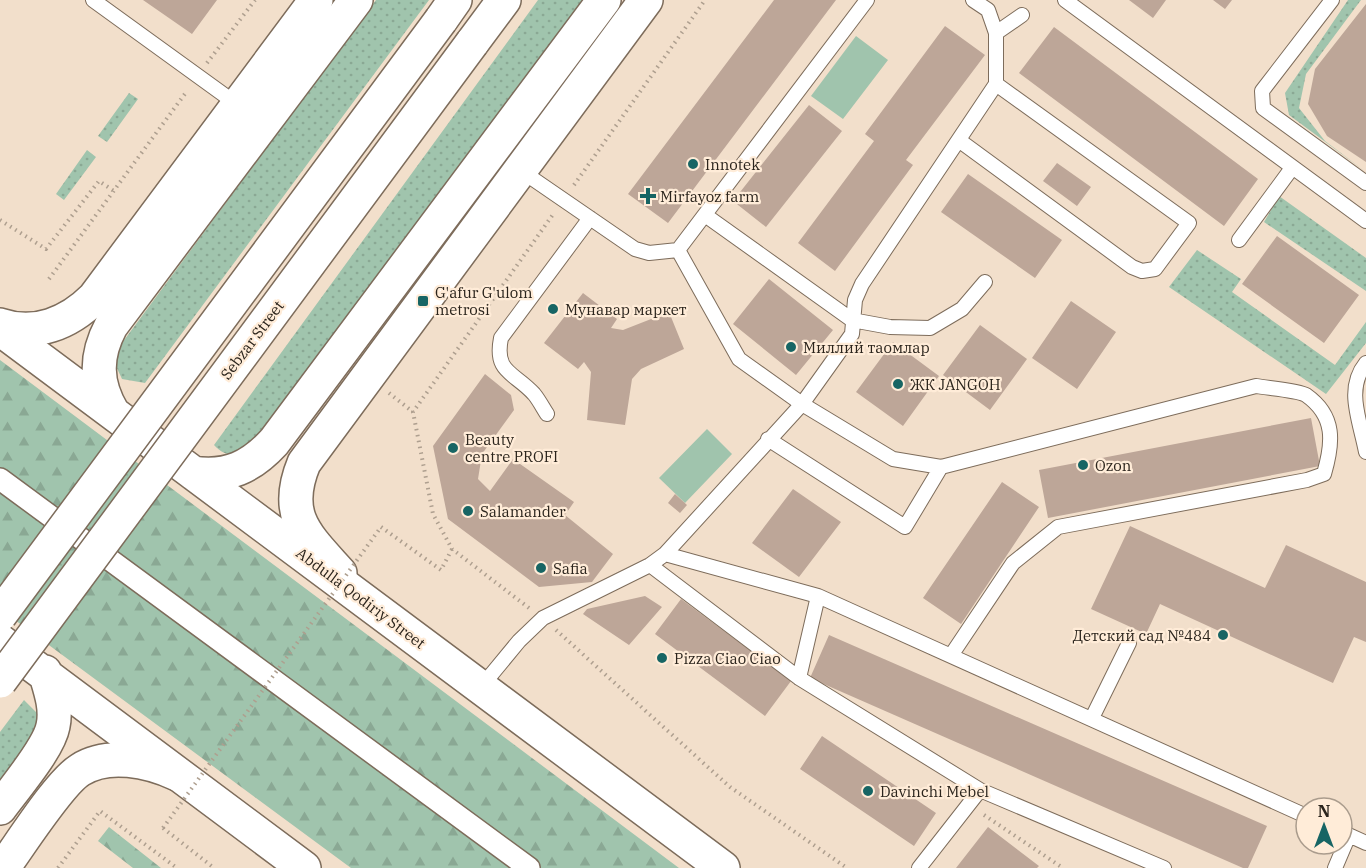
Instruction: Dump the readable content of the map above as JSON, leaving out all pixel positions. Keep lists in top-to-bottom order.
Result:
{
  "streets": {
    "main road": ["Sebzar Street", "Abdulla Qodiriy Street"]
  },
  "places": {
    "other": [
      "Innotek",
      "Мунавар маркет",
      "Миллий таомлар",
      "ЖК JANGOH",
      "Beauty centre PROFI",
      "Ozon",
      "Salamander",
      "Safia",
      "Детский сад №484",
      "Pizza Ciao Ciao",
      "Davinchi Mebel"
    ],
    "health": ["Mirfayoz farm"],
    "transit": ["G'afur G'ulom metrosi"]
  },
  "north": "top"
}
